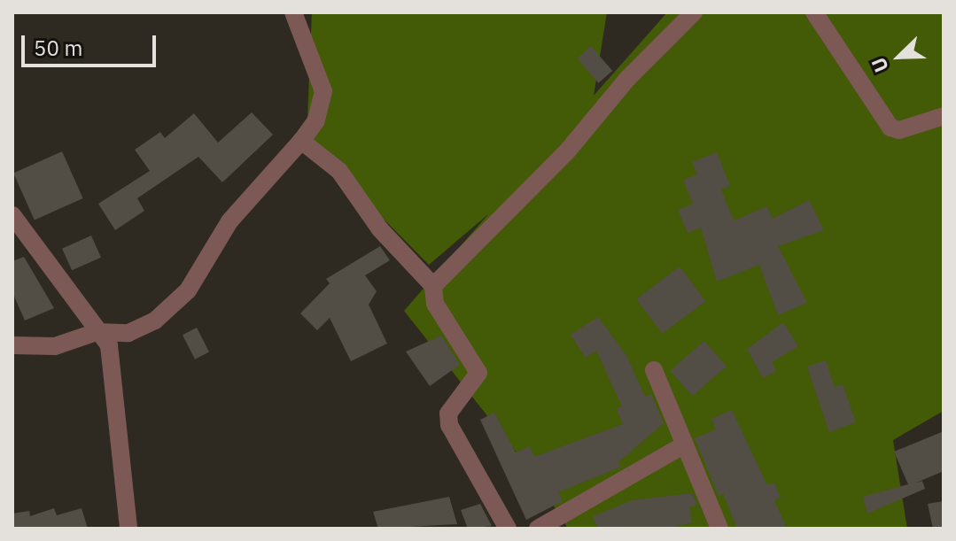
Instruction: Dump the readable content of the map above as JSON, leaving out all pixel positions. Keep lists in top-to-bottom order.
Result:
{
  "scale_bar": "50 m",
  "north": "bottom left"
}
